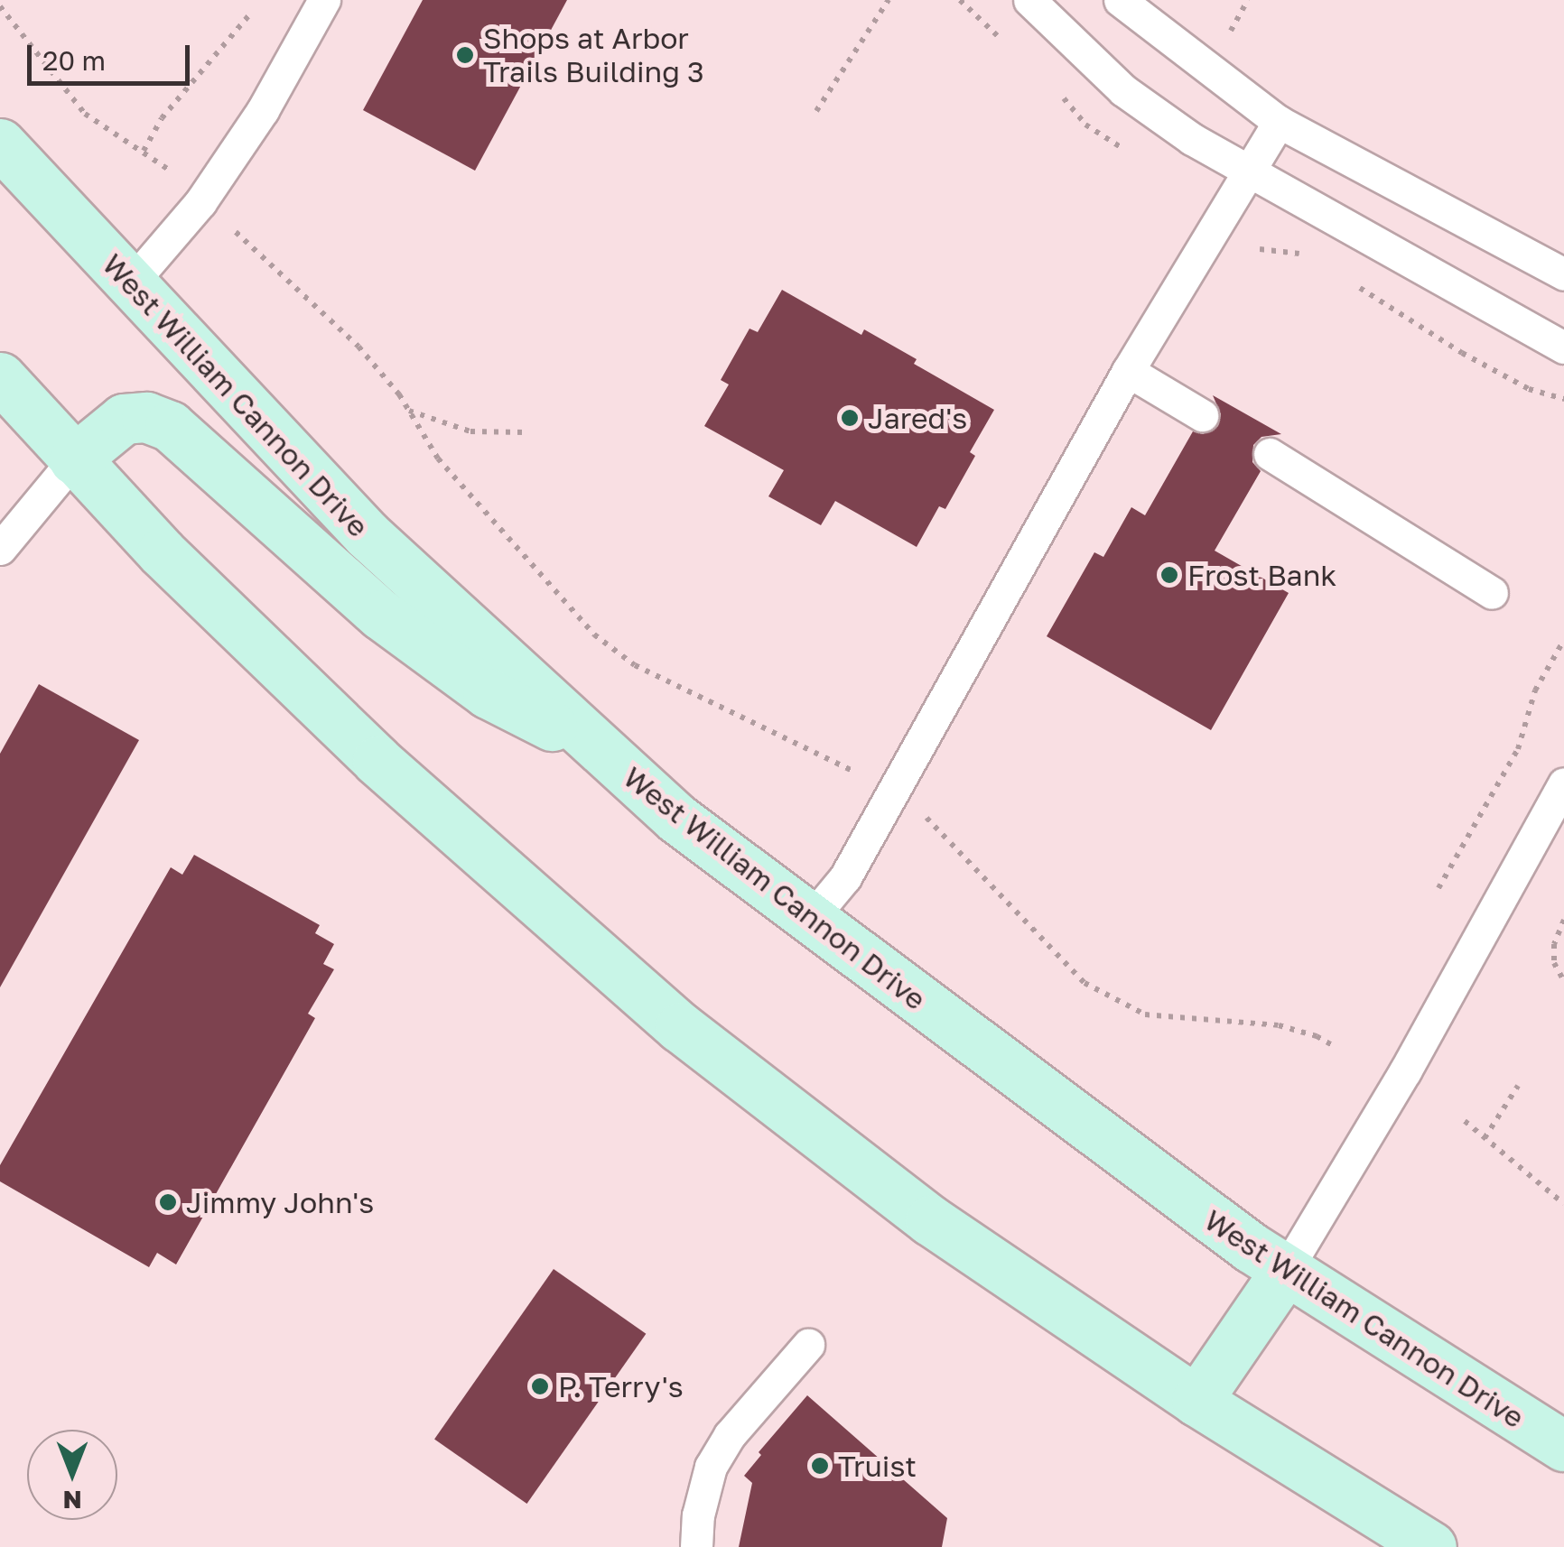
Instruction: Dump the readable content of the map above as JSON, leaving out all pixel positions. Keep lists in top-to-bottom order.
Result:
{
  "streets": {
    "main road": ["West William Cannon Drive"]
  },
  "places": [
    "Shops at Arbor Trails Building 3",
    "Jared's",
    "Frost Bank",
    "Jimmy John's",
    "P. Terry's",
    "Truist"
  ],
  "scale_bar": "20 m",
  "north": "bottom"
}
